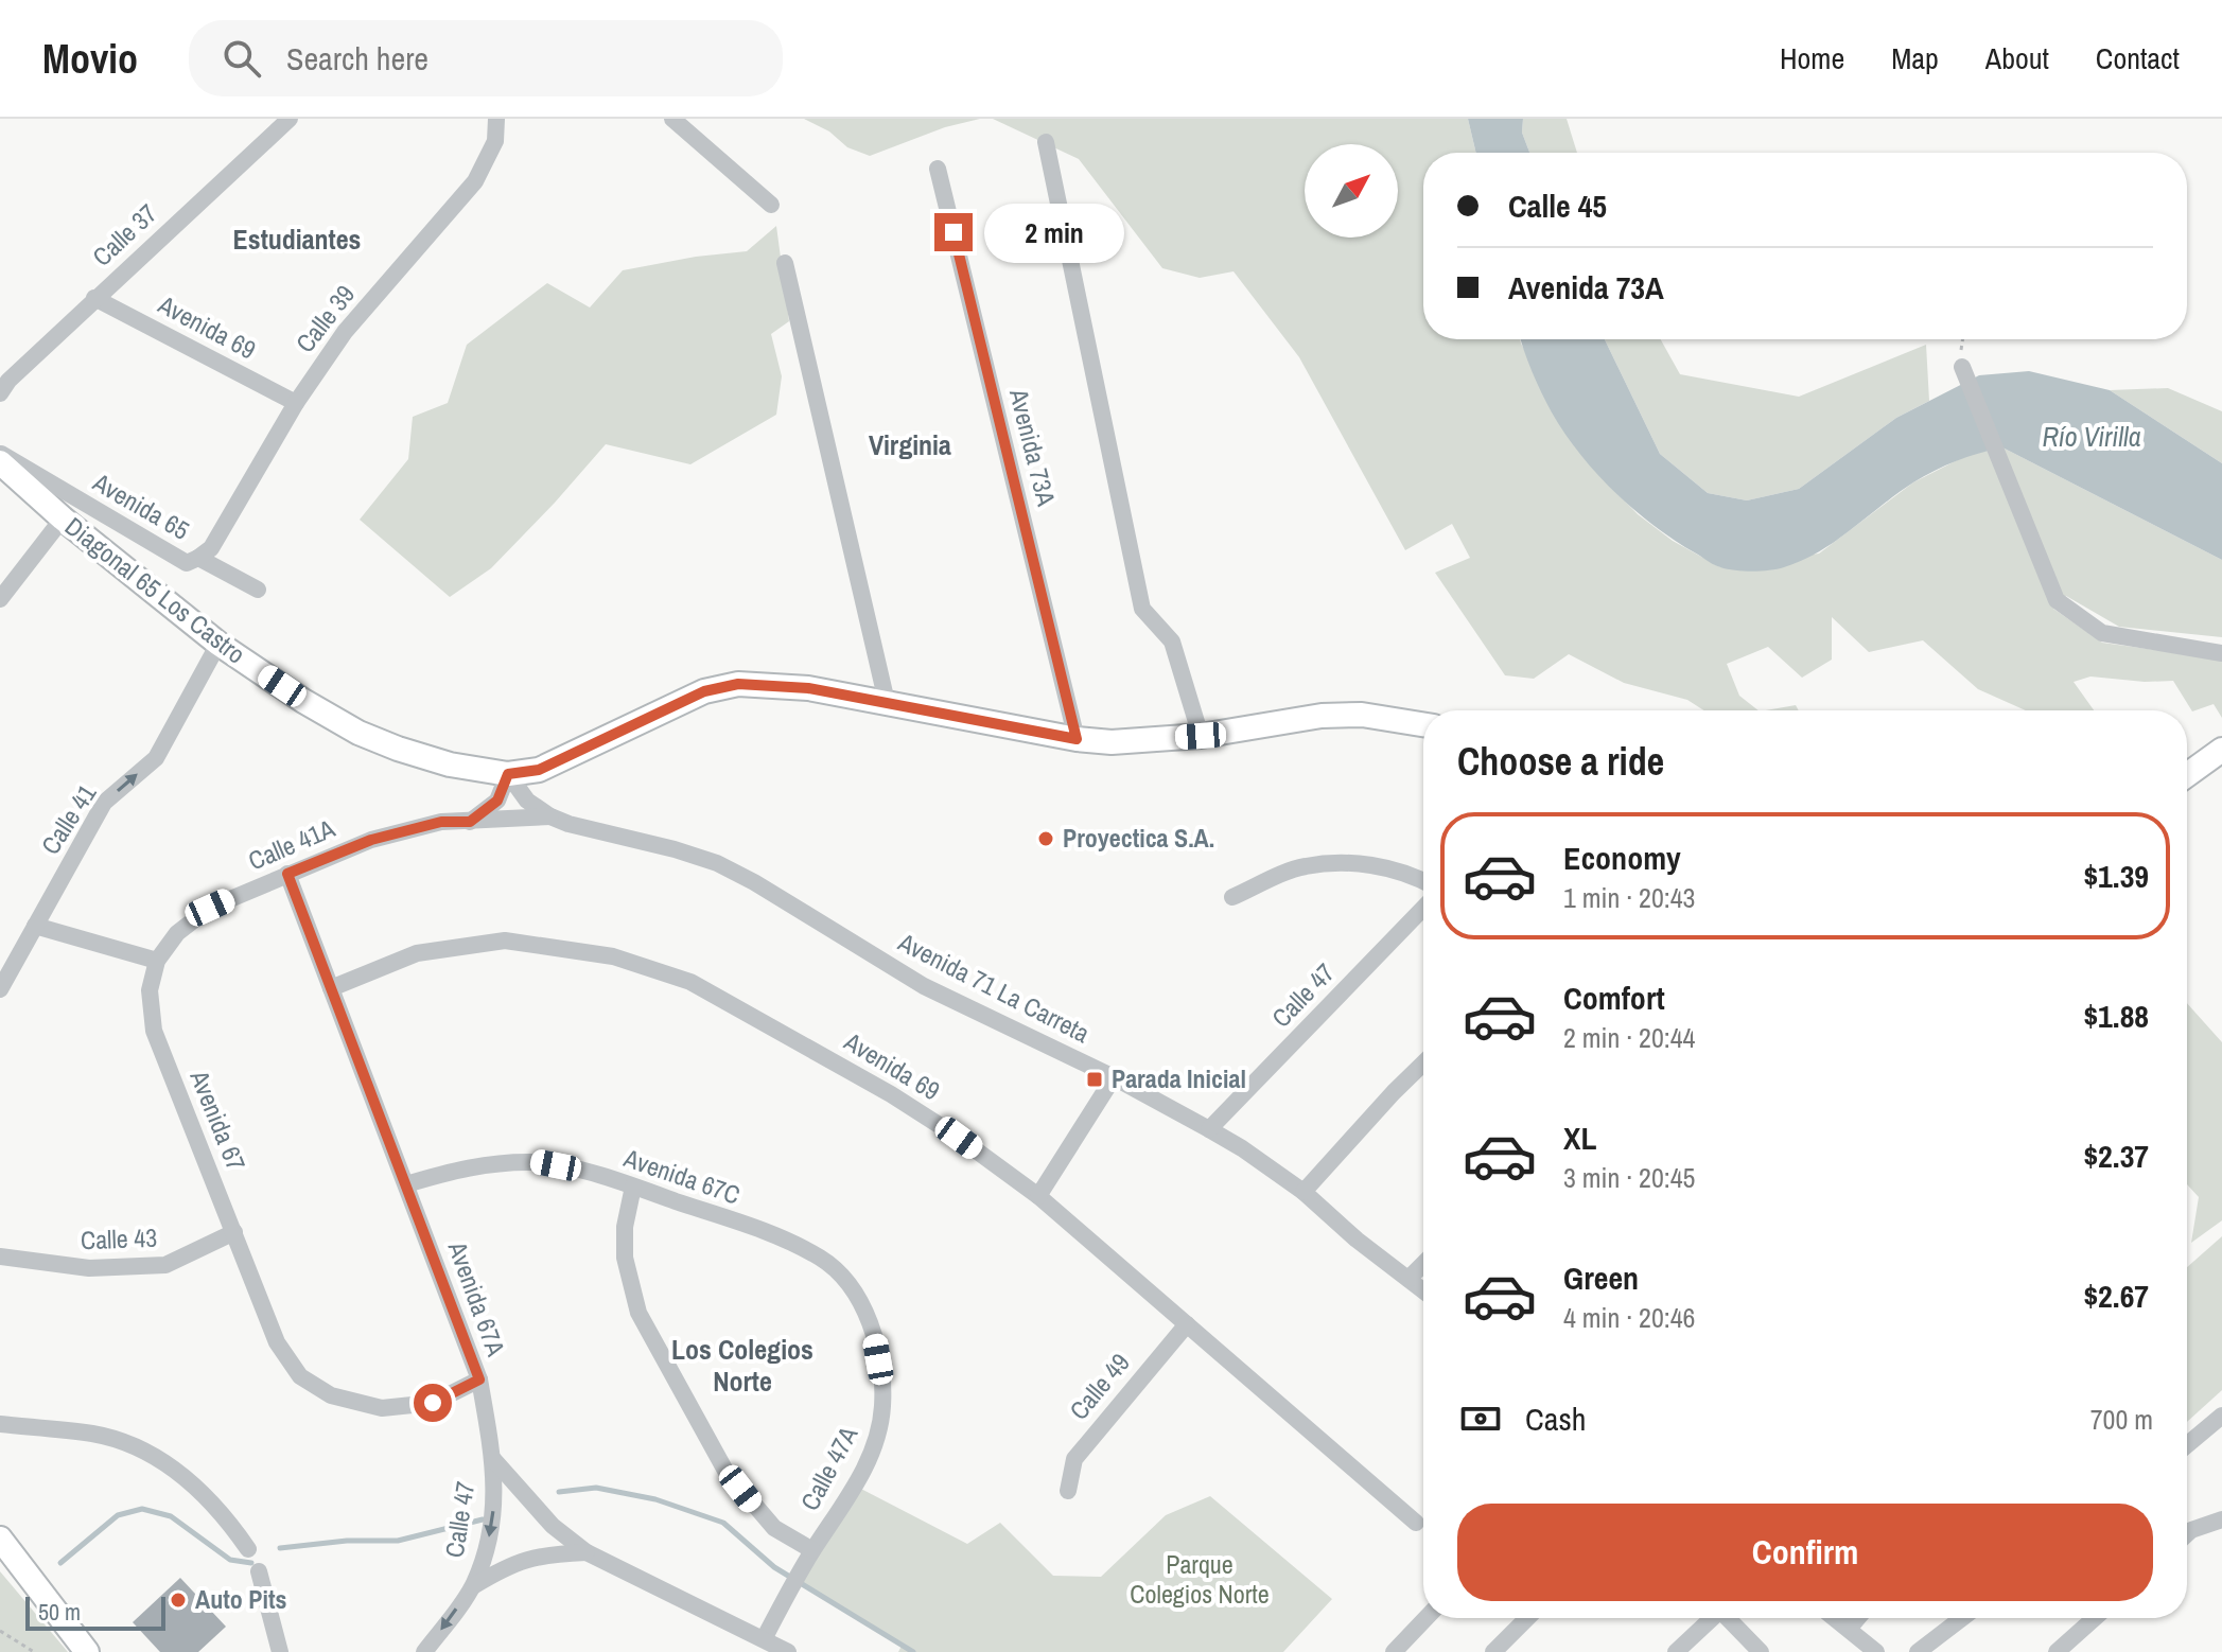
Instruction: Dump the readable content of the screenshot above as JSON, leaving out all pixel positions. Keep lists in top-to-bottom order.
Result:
{
  "streets": {
    "main road": ["Diagonal 65 Los Castro"],
    "street": [
      "Calle 37",
      "Calle 39",
      "Avenida 69",
      "Avenida 73A",
      "Avenida 65",
      "Calle 41",
      "Calle 41A",
      "Avenida 71 La Carreta",
      "Calle 47",
      "Avenida 67",
      "Avenida 67C",
      "Calle 43",
      "Avenida 67A",
      "Calle 49",
      "Calle 47A"
    ]
  },
  "crossings": [
    ["Calle 37", "Avenida 69"],
    ["Calle 39", "Avenida 69"],
    ["Calle 39", "Avenida 65"],
    ["Avenida 69", "Avenida 67A"],
    ["Avenida 69", "Calle 49"],
    ["Diagonal 65 Los Castro", "Calle 41"],
    ["Diagonal 65 Los Castro", "Avenida 71 La Carreta"],
    ["Calle 41A", "Avenida 71 La Carreta"],
    ["Calle 41A", "Avenida 67"],
    ["Calle 41A", "Avenida 67A"],
    ["Avenida 71 La Carreta", "Calle 47"],
    ["Calle 47", "Avenida 67A"],
    ["Avenida 67", "Calle 43"],
    ["Avenida 67", "Avenida 67A"],
    ["Avenida 67C", "Avenida 67A"],
    ["Avenida 67C", "Calle 47A"]
  ],
  "one_way": ["Calle 41"],
  "districts": ["Estudiantes", "Virginia", "Los Colegios Norte"],
  "water": ["Río Virilla"],
  "parks": ["Parque Colegios Norte"],
  "places": {
    "other": ["Proyectica S.A.", "Auto Pits"],
    "transit": ["Parada Inicial"]
  },
  "scale_bar": "50 m",
  "north": "top right",
  "page": {
    "header": "Movio",
    "search": "Search here",
    "nav": [
      "Home",
      "Map",
      "About",
      "Contact"
    ],
    "banner": ["Calle 45", "Avenida 73A"],
    "bubble": "2 min",
    "heading": "Choose a ride",
    "list": [
      {
        "name": "Economy",
        "note": "1 min · 20:43",
        "value": "$1.39"
      },
      {
        "name": "Comfort",
        "note": "2 min · 20:44",
        "value": "$1.88"
      },
      {
        "name": "XL",
        "note": "3 min · 20:45",
        "value": "$2.37"
      },
      {
        "name": "Green",
        "note": "4 min · 20:46",
        "value": "$2.67"
      }
    ],
    "pay": ["Cash", "700 m"],
    "buttons": "Confirm",
    "scale": "50 m"
  }
}
